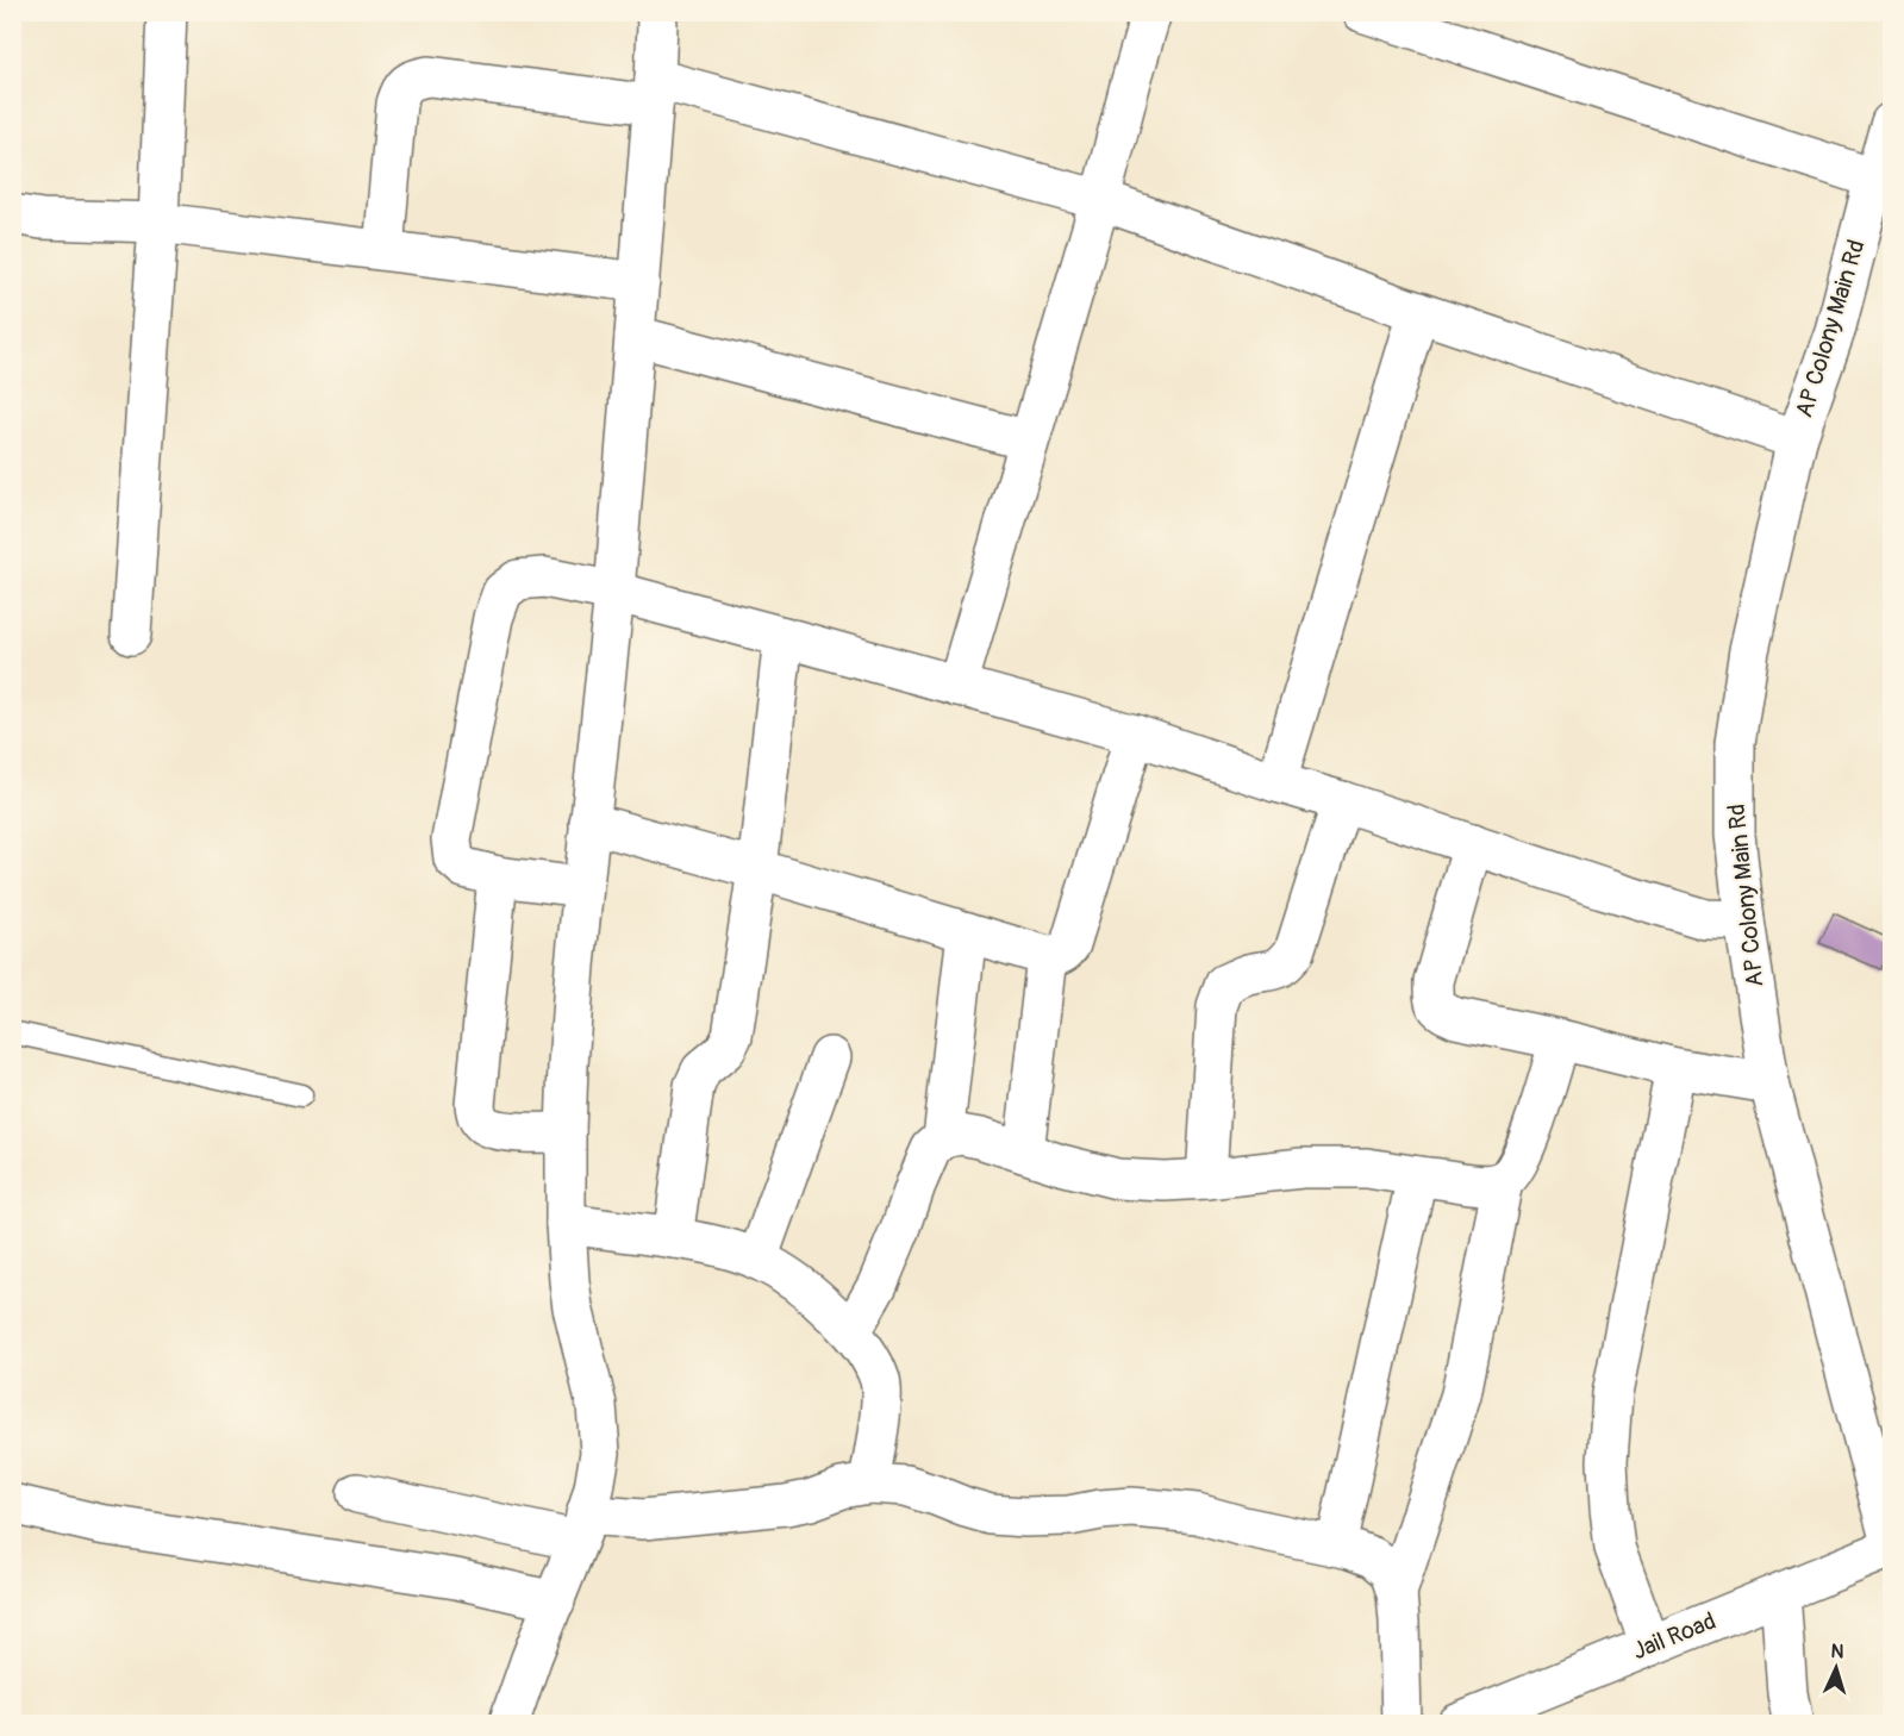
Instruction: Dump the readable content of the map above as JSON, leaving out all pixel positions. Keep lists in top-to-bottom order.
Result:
{
  "streets": {
    "street": ["AP Colony Main Rd", "Jail Road"]
  },
  "crossings": [
    ["AP Colony Main Rd", "Jail Road"]
  ],
  "north": "top"
}
